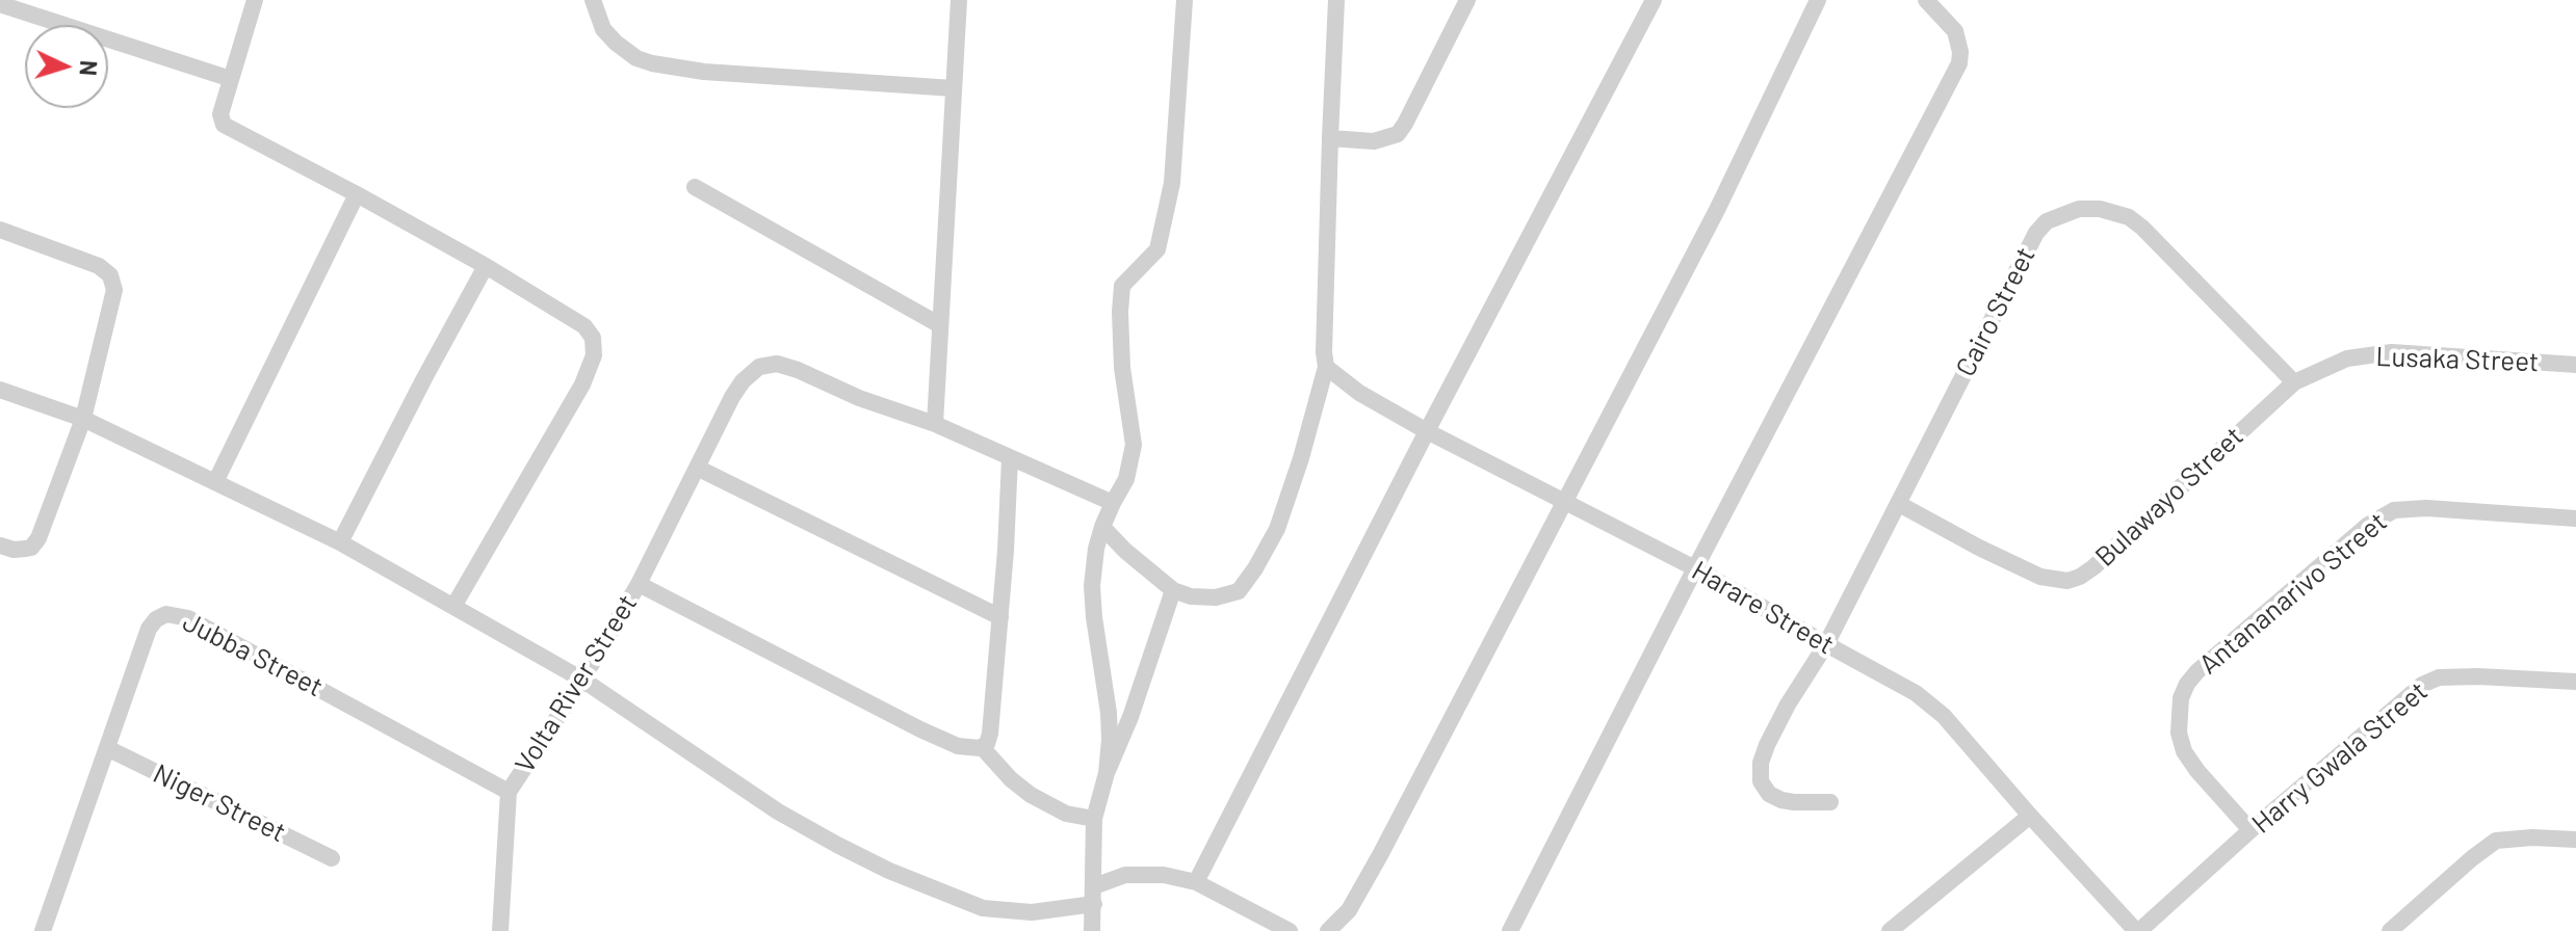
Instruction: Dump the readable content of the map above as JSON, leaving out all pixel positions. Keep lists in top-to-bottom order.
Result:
{
  "streets": {
    "street": [
      "Cairo Street",
      "Lusaka Street",
      "Bulawayo Street",
      "Antananarivo Street",
      "Harare Street",
      "Jubba Street",
      "Volta River Street",
      "Harry Gwala Street",
      "Niger Street"
    ]
  },
  "crossings": [
    ["Cairo Street", "Lusaka Street"],
    ["Cairo Street", "Bulawayo Street"],
    ["Cairo Street", "Harare Street"],
    ["Lusaka Street", "Bulawayo Street"],
    ["Antananarivo Street", "Harry Gwala Street"],
    ["Harare Street", "Harry Gwala Street"],
    ["Jubba Street", "Volta River Street"],
    ["Jubba Street", "Niger Street"]
  ],
  "north": "right"
}
